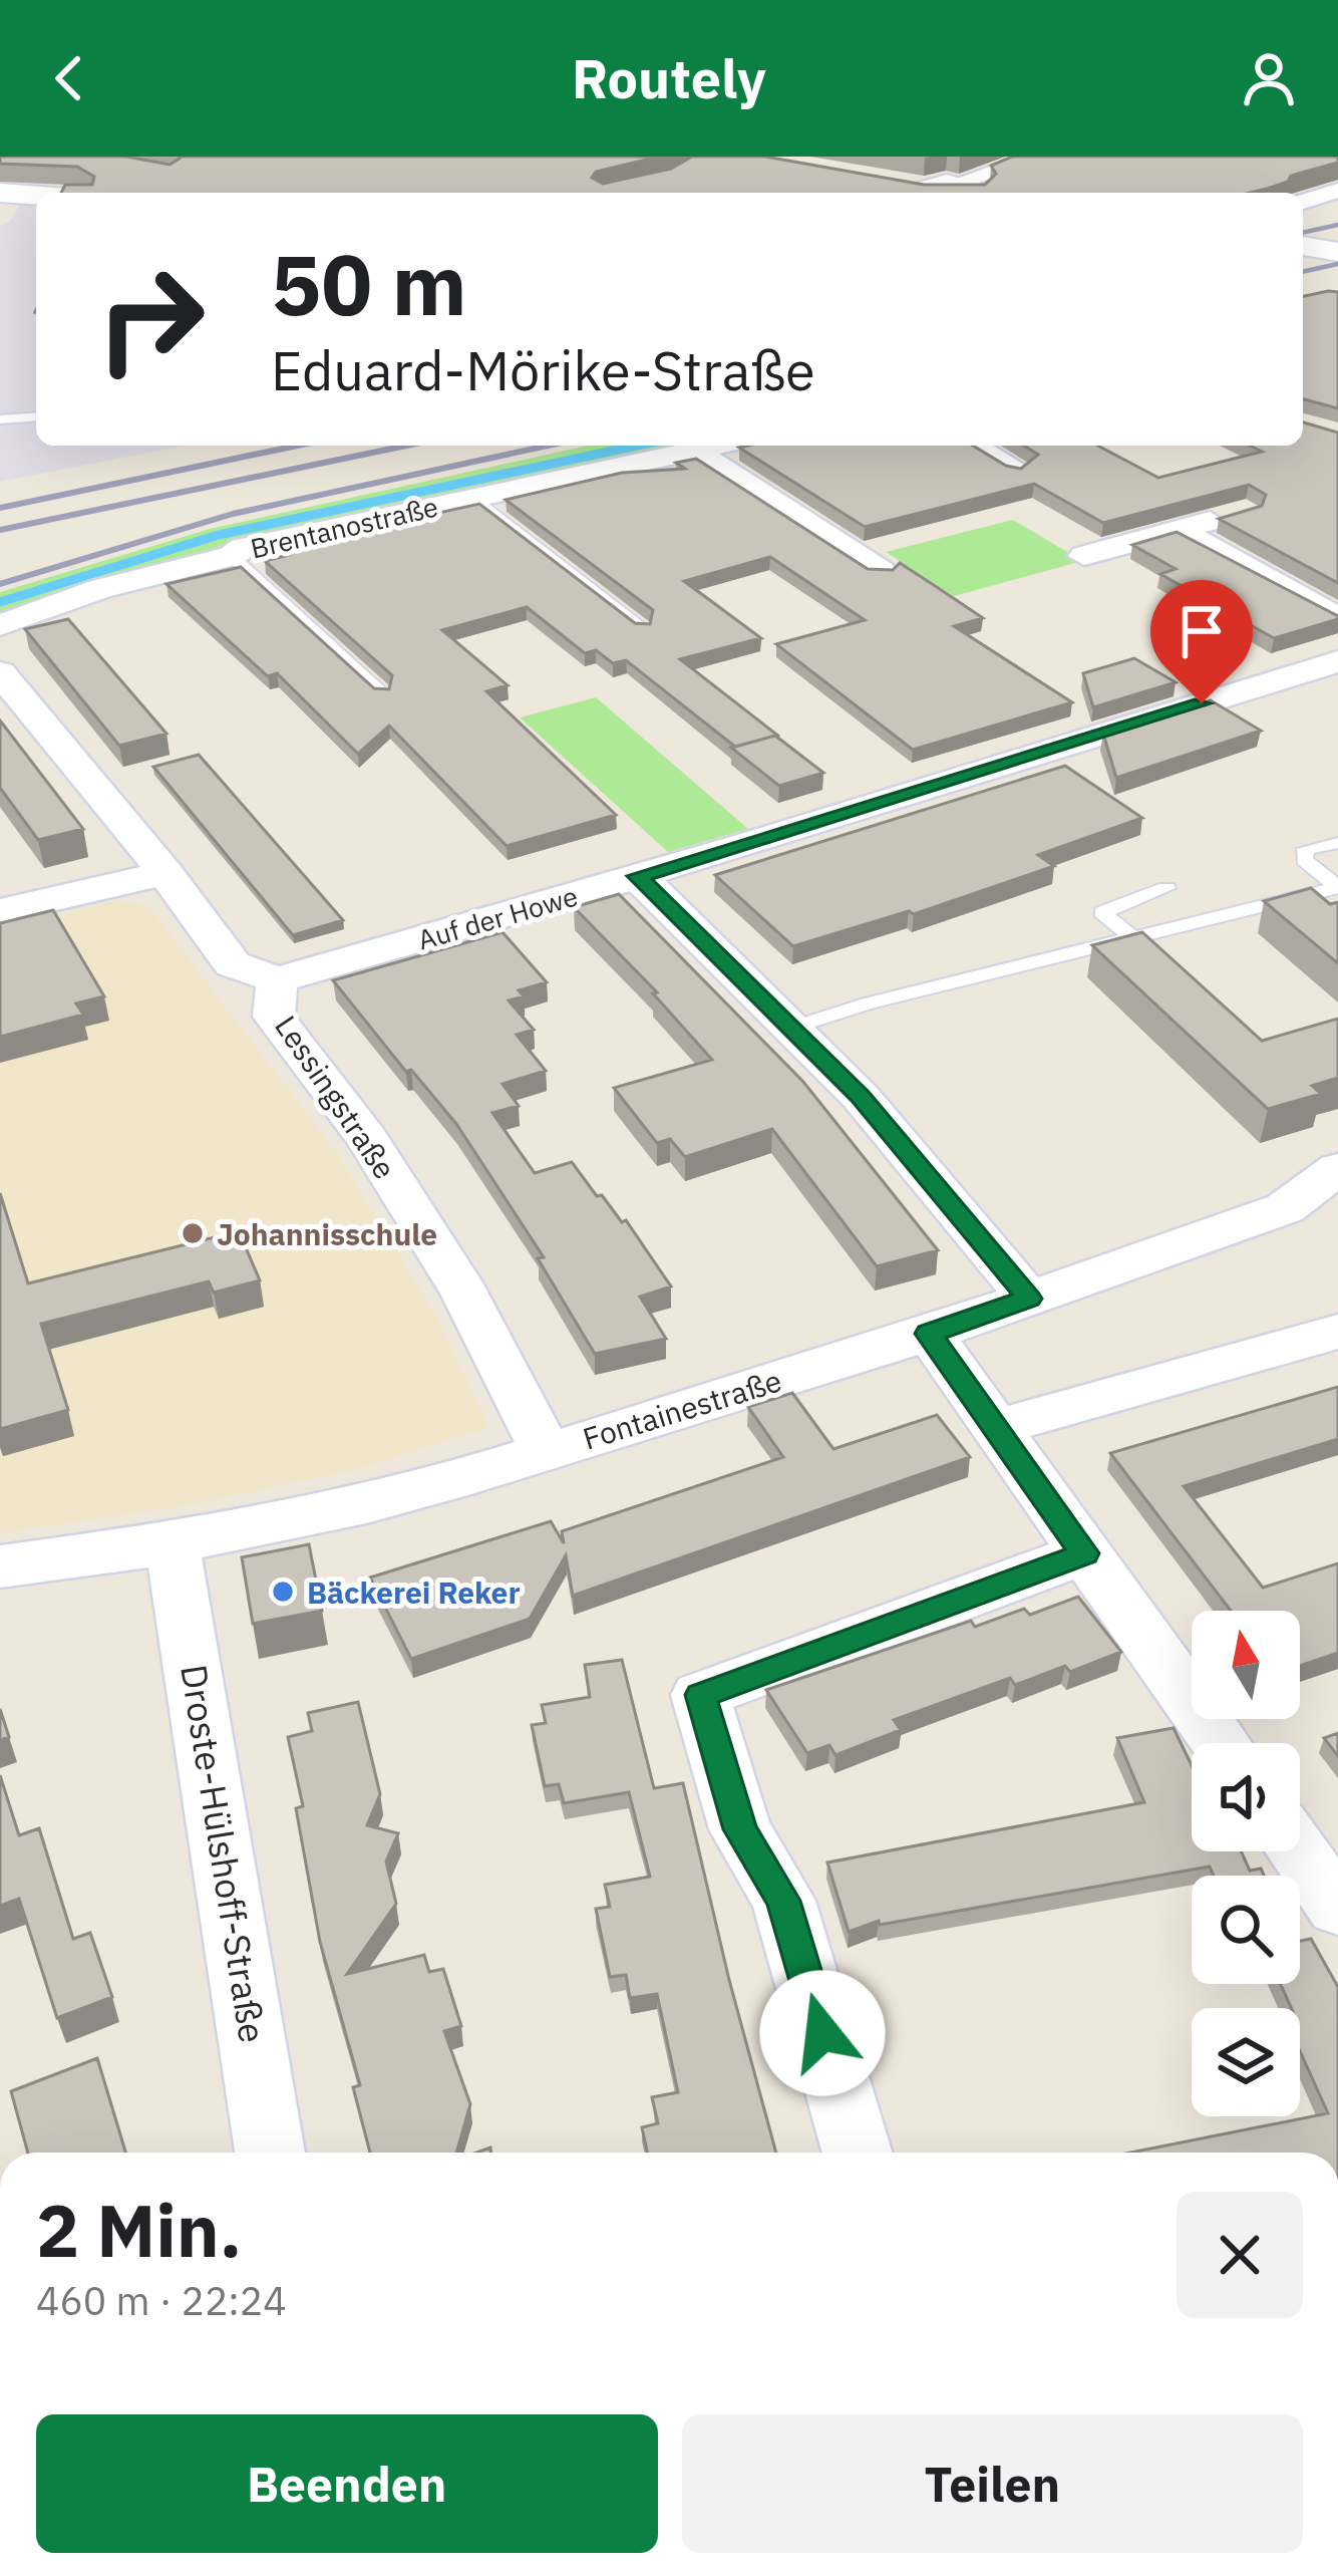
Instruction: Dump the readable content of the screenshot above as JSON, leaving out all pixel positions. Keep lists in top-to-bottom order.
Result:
{
  "streets": {
    "street": [
      "Brentanostraße",
      "Auf der Howe",
      "Lessingstraße",
      "Fontainestraße",
      "Droste-Hülshoff-Straße"
    ]
  },
  "crossings": [
    ["Auf der Howe", "Lessingstraße"],
    ["Lessingstraße", "Fontainestraße"],
    ["Fontainestraße", "Droste-Hülshoff-Straße"]
  ],
  "places": ["Johannisschule", "Bäckerei Reker"],
  "north": "top",
  "page": {
    "header": "Routely",
    "turn": ["50 m", "Eduard-Mörike-Straße"],
    "heading": ["2 Min.", "460 m · 22:24"],
    "buttons": ["Beenden", "Teilen"]
  }
}
